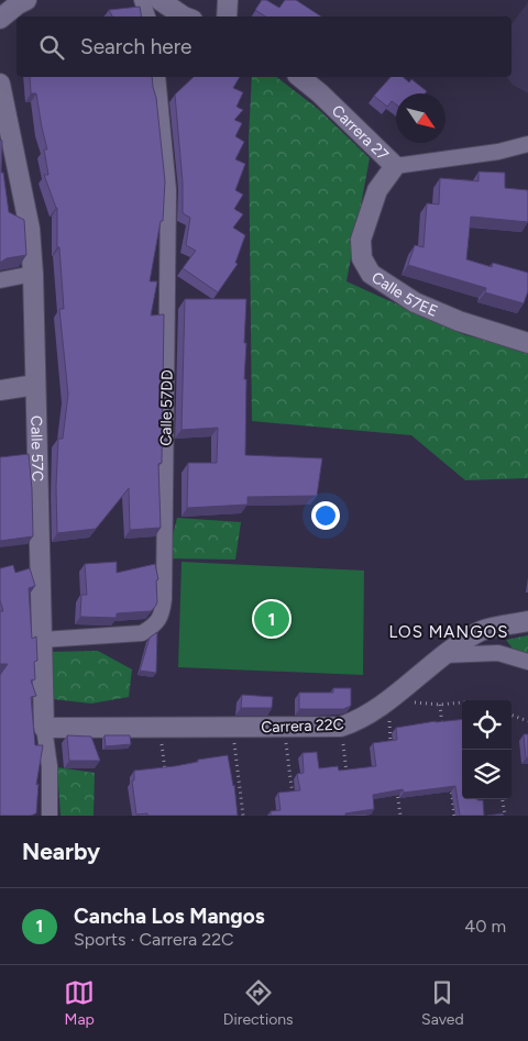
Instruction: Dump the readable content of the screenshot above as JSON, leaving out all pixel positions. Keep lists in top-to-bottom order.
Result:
{
  "streets": {
    "street": [
      "Carrera 27",
      "Calle 57EE",
      "Calle 57DD",
      "Calle 57C",
      "Carrera 22C"
    ]
  },
  "crossings": [
    ["Carrera 27", "Calle 57EE"],
    ["Calle 57DD", "Calle 57C"],
    ["Calle 57C", "Carrera 22C"]
  ],
  "districts": ["LOS MANGOS"],
  "north": "bottom right",
  "page": {
    "search": "Search here",
    "pins": "1",
    "heading": "Nearby",
    "list": [
      {
        "mark": "1",
        "name": "Cancha Los Mangos",
        "note": "Sports · Carrera 22C",
        "value": "40 m"
      }
    ],
    "nav": ["Map", "Directions", "Saved"]
  }
}
